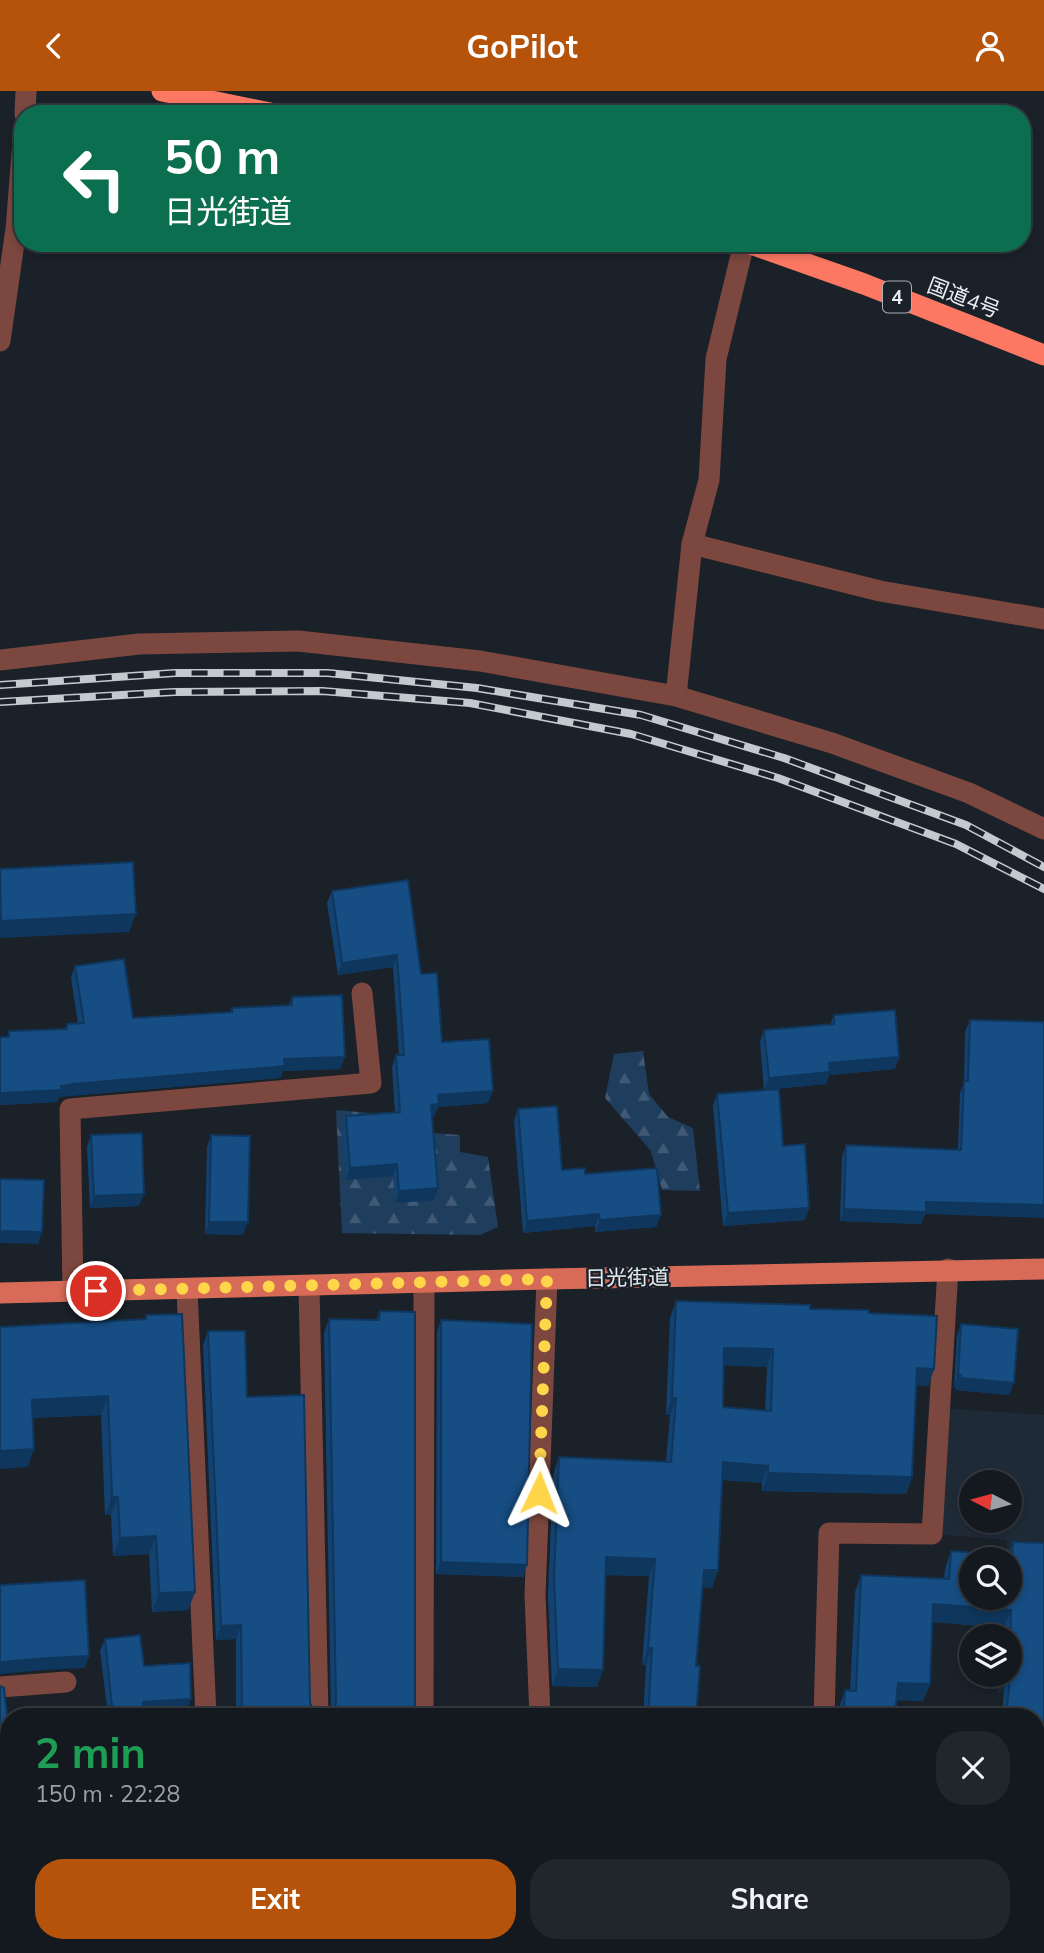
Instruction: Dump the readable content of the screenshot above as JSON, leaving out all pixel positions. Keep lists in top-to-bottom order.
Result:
{
  "streets": {
    "highway": ["4", "国道4号"],
    "main road": ["日光街道"]
  },
  "north": "left",
  "page": {
    "header": "GoPilot",
    "turn": ["50 m", "日光街道"],
    "heading": ["2 min", "150 m · 22:28"],
    "buttons": ["Exit", "Share"]
  }
}
